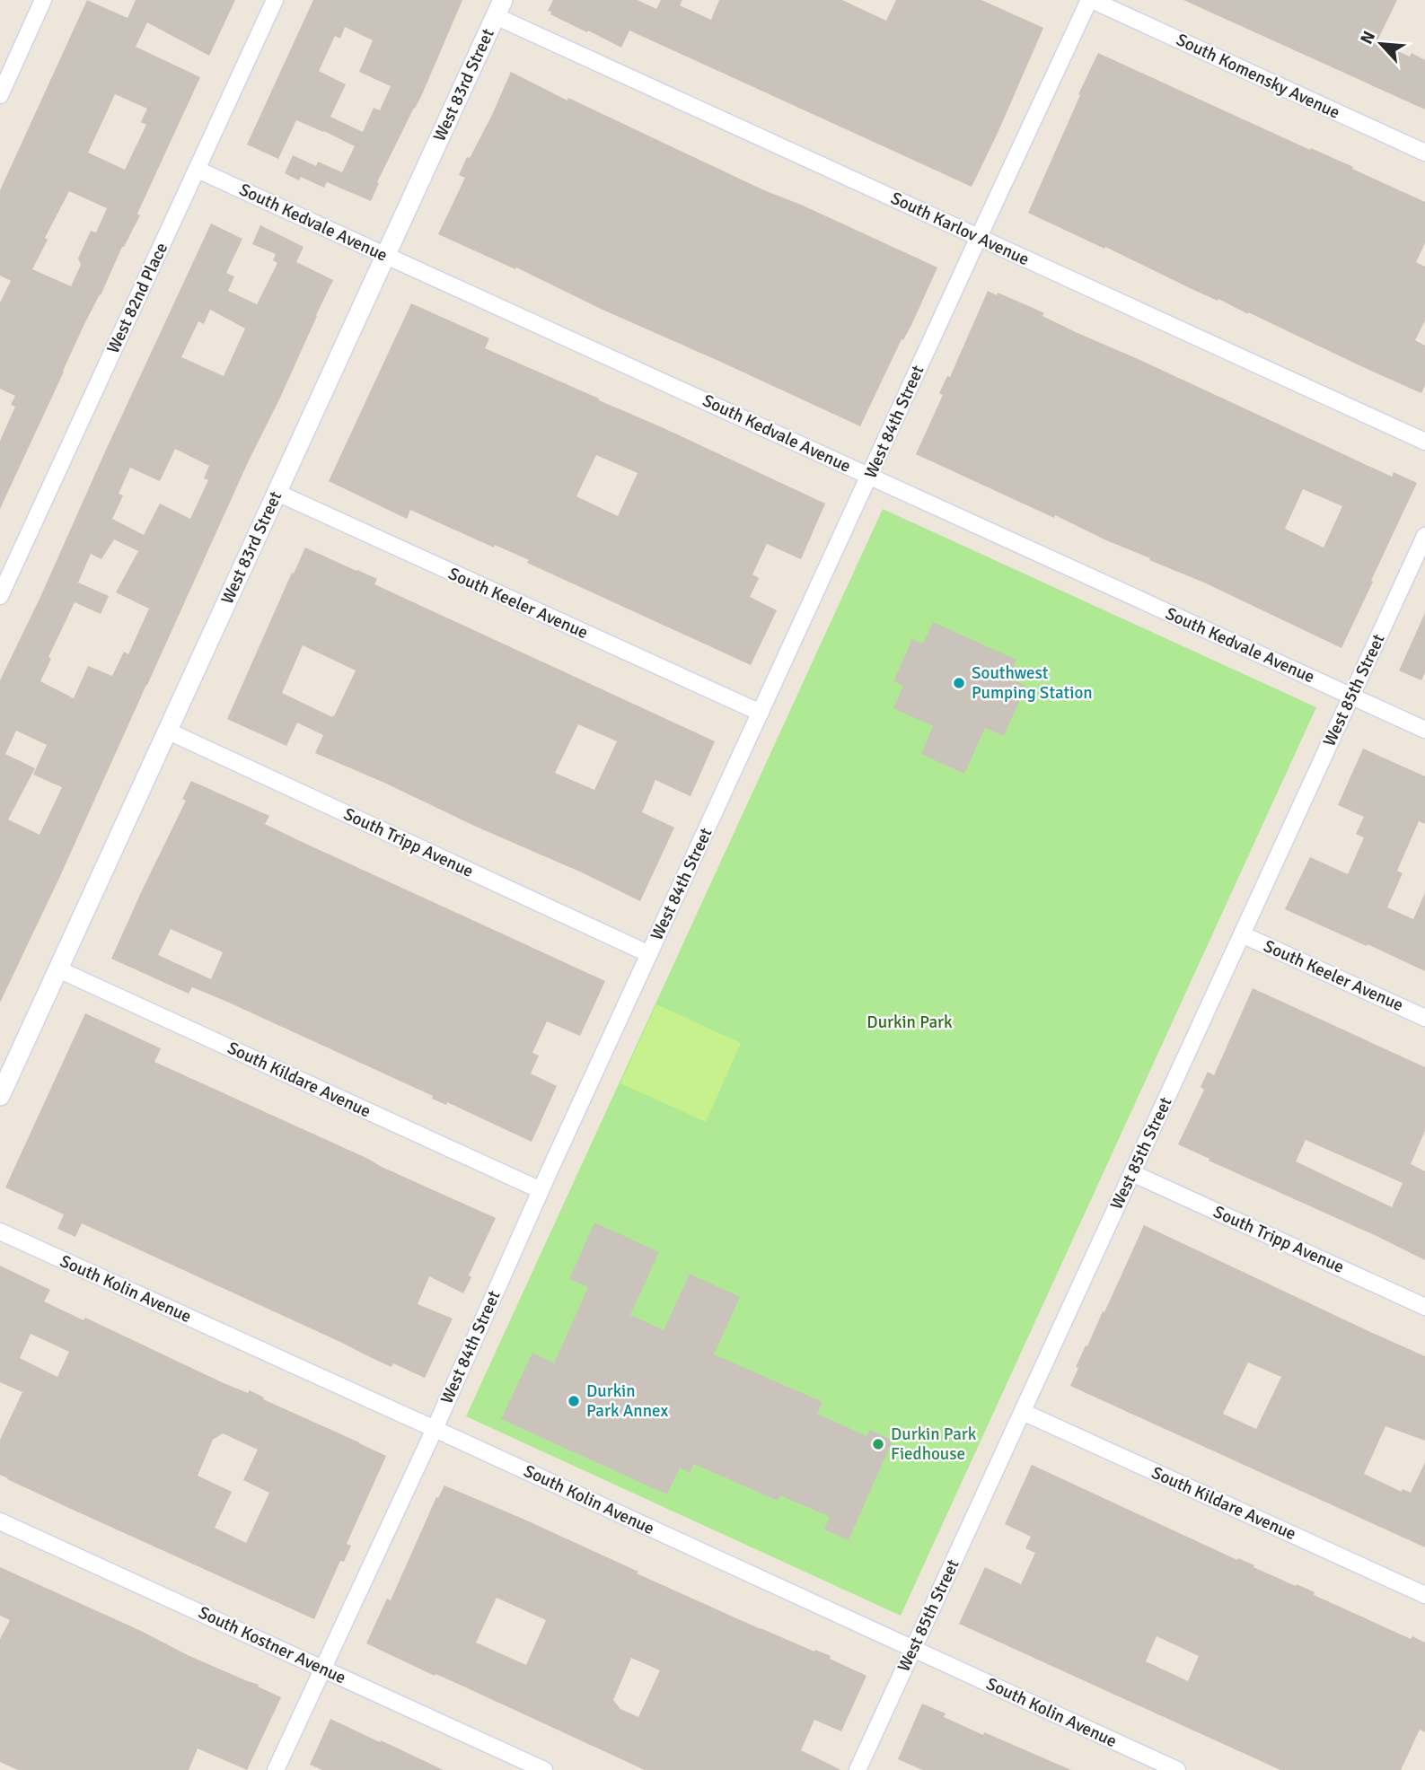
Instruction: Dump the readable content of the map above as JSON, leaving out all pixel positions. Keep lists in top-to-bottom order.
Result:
{
  "streets": {
    "street": [
      "South Komensky Avenue",
      "West 83rd Street",
      "South Kedvale Avenue",
      "South Karlov Avenue",
      "West 82nd Place",
      "West 84th Street",
      "South Keeler Avenue",
      "West 85th Street",
      "South Tripp Avenue",
      "South Kildare Avenue",
      "South Kolin Avenue",
      "South Kostner Avenue"
    ]
  },
  "crossings": [
    ["South Komensky Avenue", "West 84th Street"],
    ["West 83rd Street", "South Kedvale Avenue"],
    ["West 83rd Street", "South Karlov Avenue"],
    ["West 83rd Street", "South Keeler Avenue"],
    ["West 83rd Street", "South Tripp Avenue"],
    ["West 83rd Street", "South Kildare Avenue"],
    ["South Kedvale Avenue", "West 82nd Place"],
    ["South Kedvale Avenue", "West 84th Street"],
    ["South Kedvale Avenue", "West 85th Street"],
    ["South Karlov Avenue", "West 84th Street"],
    ["West 84th Street", "South Keeler Avenue"],
    ["West 84th Street", "South Tripp Avenue"],
    ["West 84th Street", "South Kildare Avenue"],
    ["West 84th Street", "South Kolin Avenue"],
    ["West 84th Street", "South Kostner Avenue"],
    ["South Keeler Avenue", "West 85th Street"],
    ["West 85th Street", "South Tripp Avenue"],
    ["West 85th Street", "South Kildare Avenue"],
    ["West 85th Street", "South Kolin Avenue"]
  ],
  "parks": ["Durkin Park"],
  "places": ["Southwest Pumping Station", "Durkin Park Annex", "Durkin Park Fiedhouse"],
  "north": "top left"
}
